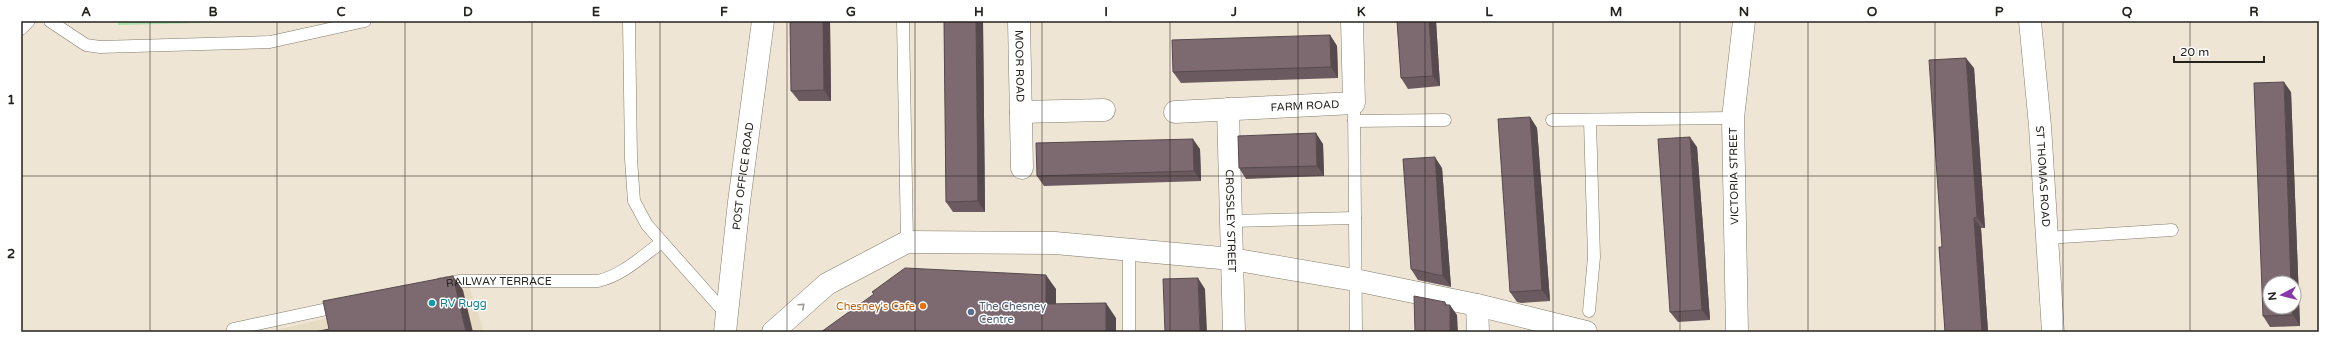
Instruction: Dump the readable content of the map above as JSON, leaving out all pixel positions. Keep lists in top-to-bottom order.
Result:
{
  "streets": {
    "street": [
      "MOOR ROAD",
      "FARM ROAD",
      "POST OFFICE ROAD",
      "VICTORIA STREET",
      "ST THOMAS ROAD",
      "CROSSLEY STREET"
    ],
    "lane": ["RAILWAY TERRACE"]
  },
  "crossings": [
    ["FARM ROAD", "CROSSLEY STREET"]
  ],
  "places": ["RV Rugg", "Chesney's Cafe", "The Chesney Centre"],
  "scale_bar": "20 m",
  "north": "left",
  "grid": {
    "columns": [
      "A",
      "B",
      "C",
      "D",
      "E",
      "F",
      "G",
      "H",
      "I",
      "J",
      "K",
      "L",
      "M",
      "N",
      "O",
      "P",
      "Q",
      "R"
    ],
    "rows": ["1", "2"]
  }
}
